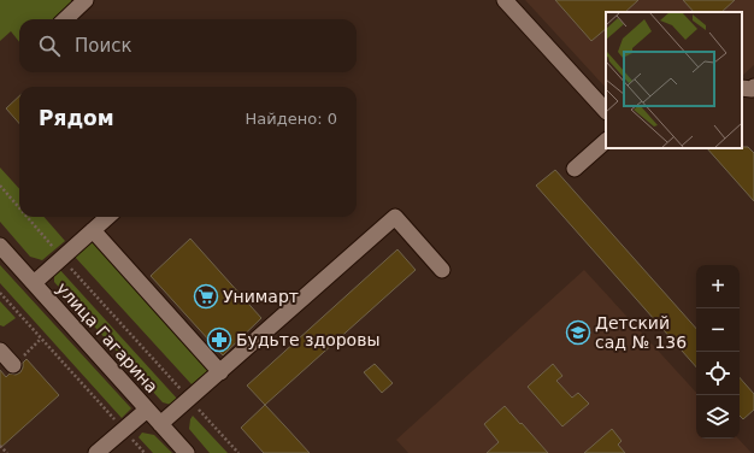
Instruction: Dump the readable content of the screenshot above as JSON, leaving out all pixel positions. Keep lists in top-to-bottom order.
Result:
{
  "streets": {
    "street": ["улица Гагарина"]
  },
  "places": {
    "supermarket": ["Унимарт"],
    "school or university": ["Детский сад № 136"],
    "pharmacy": ["Будьте здоровы"]
  },
  "page": {
    "search": "Поиск",
    "heading": ["Рядом", "Найдено: 0"],
    "map_buttons": ["+", "−"]
  }
}
